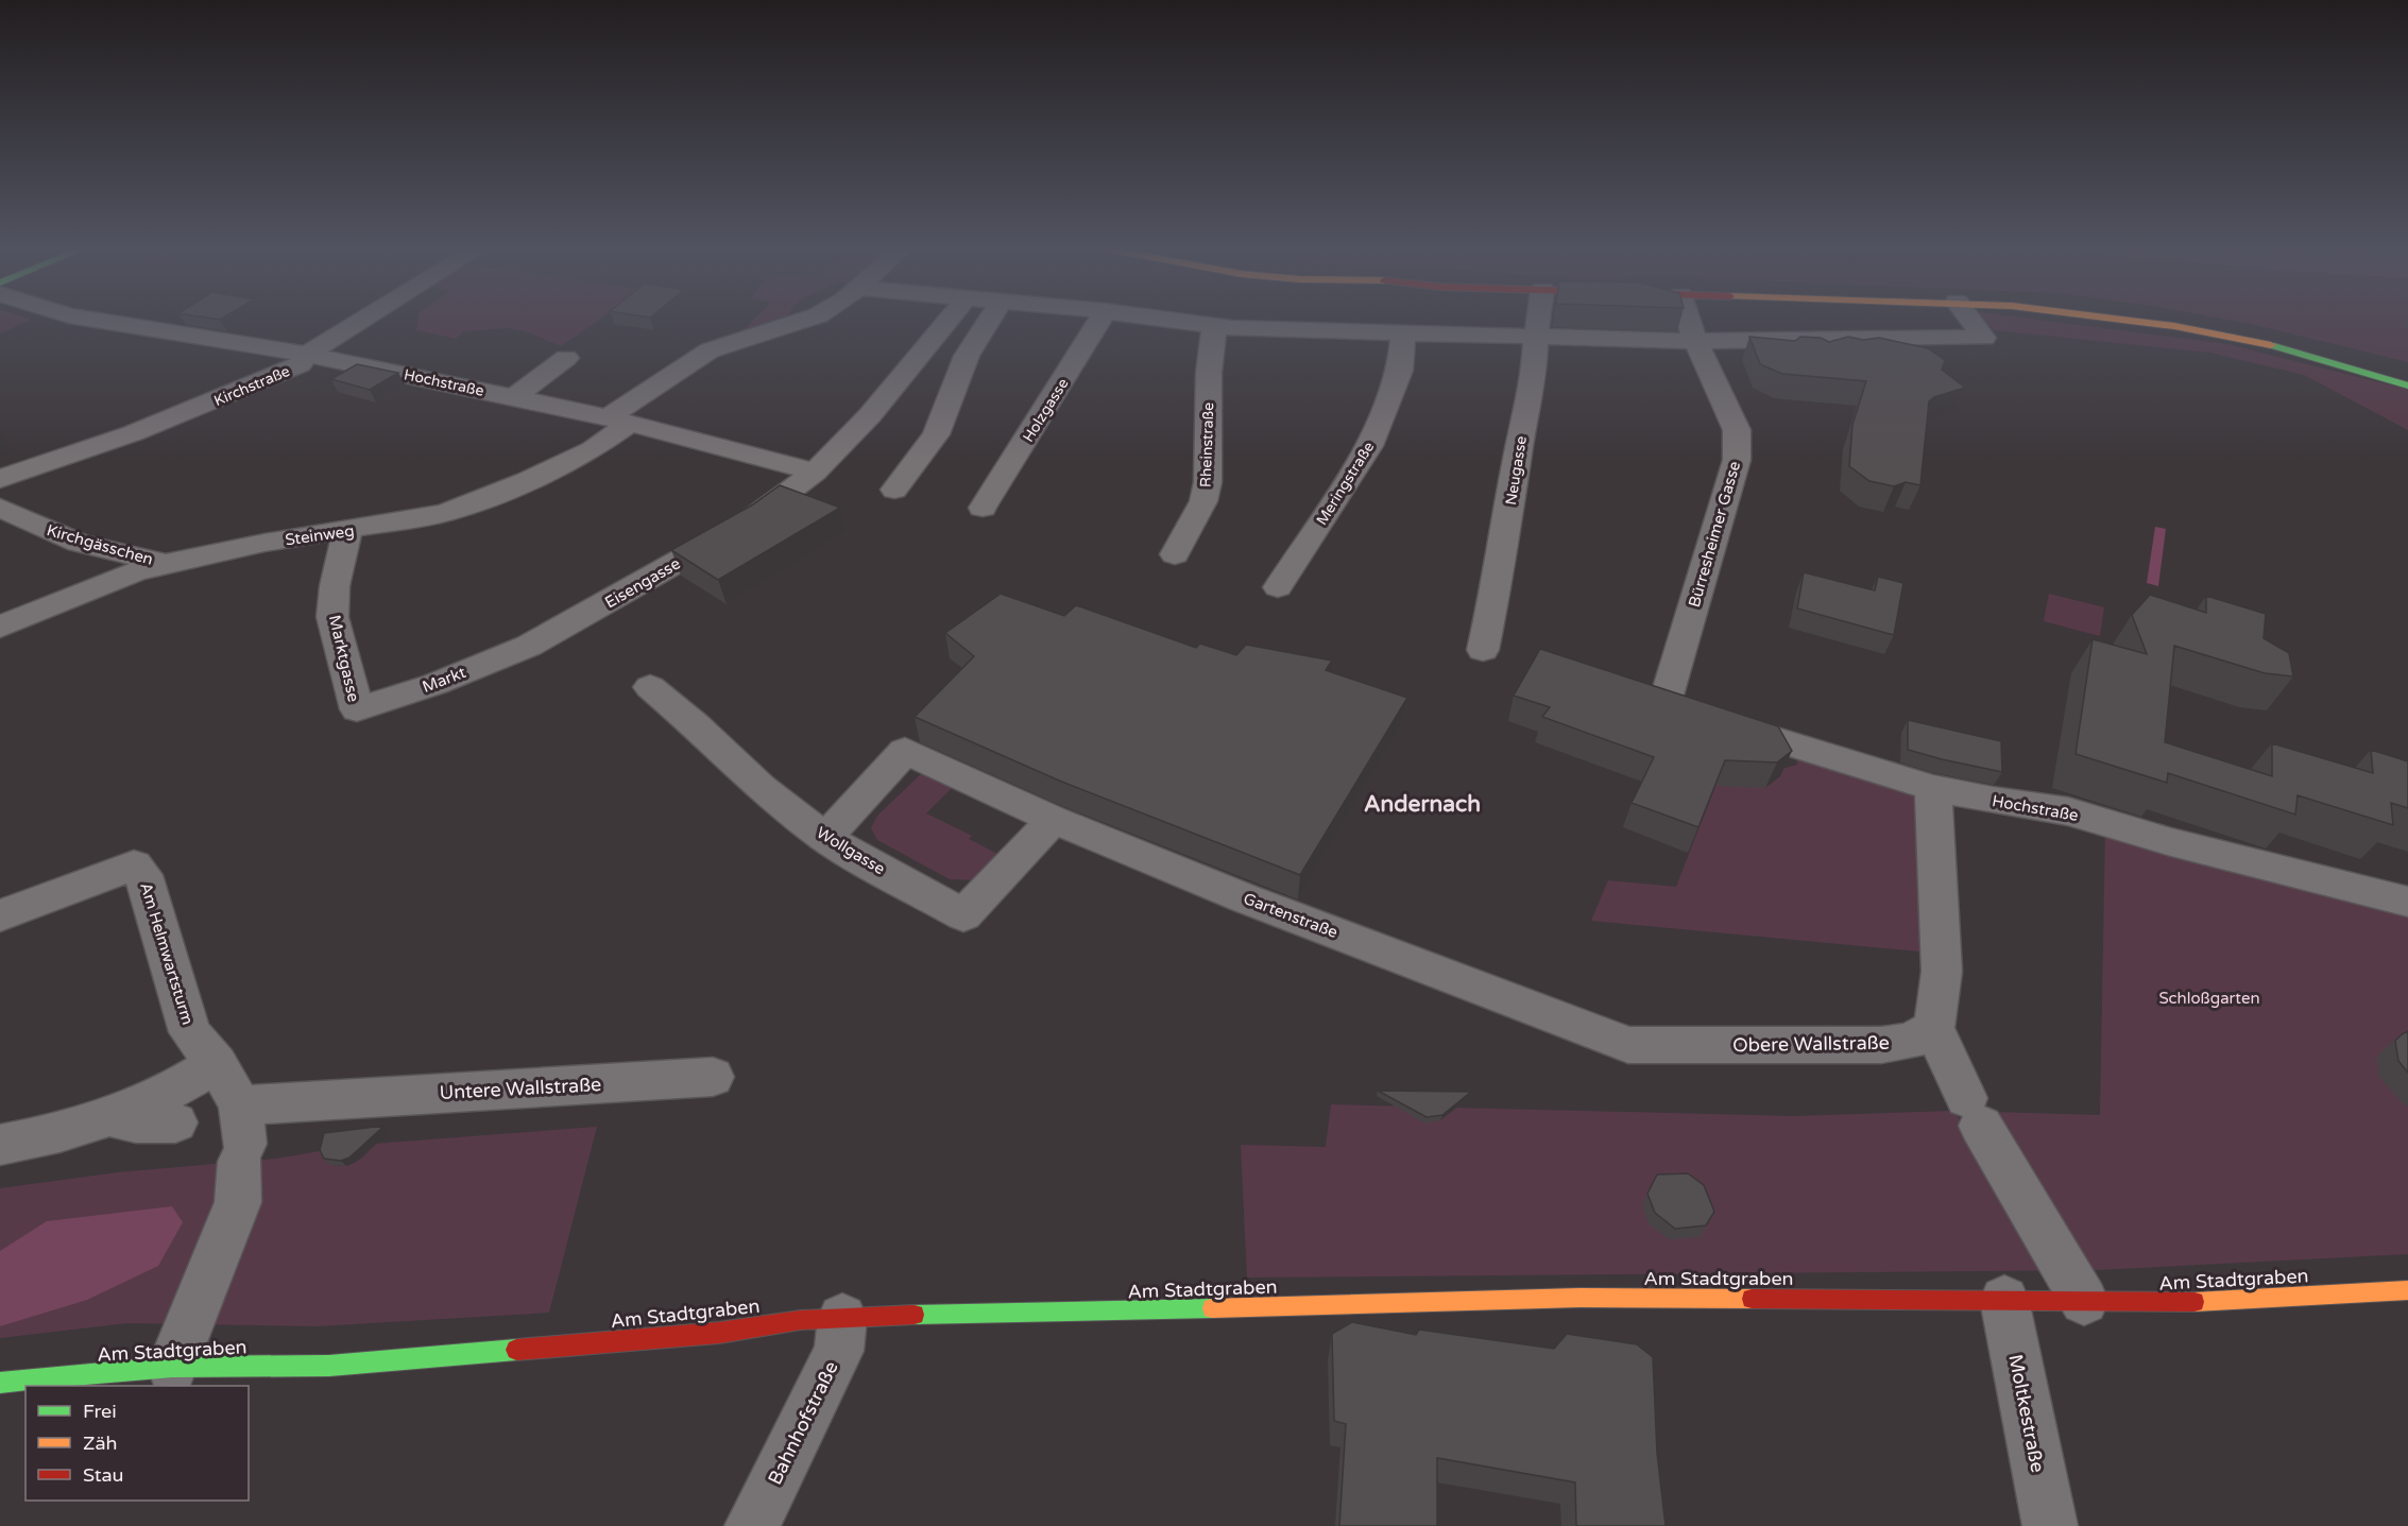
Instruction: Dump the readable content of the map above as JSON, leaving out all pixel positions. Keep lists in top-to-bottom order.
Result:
{
  "streets": {
    "street": [
      "Hochstraße",
      "Kirchstraße",
      "Holzgasse",
      "Rheinstraße",
      "Neugasse",
      "Meringstraße",
      "Bürresheimer Gasse",
      "Steinweg",
      "Kirchgässchen",
      "Eisengasse",
      "Marktgasse",
      "Markt",
      "Wollgasse",
      "Gartenstraße",
      "Am Helmwartsturm",
      "Obere Wallstraße",
      "Untere Wallstraße",
      "Am Stadtgraben",
      "Moltkestraße",
      "Bahnhofstraße"
    ]
  },
  "crossings": [
    ["Hochstraße", "Kirchstraße"],
    ["Hochstraße", "Bürresheimer Gasse"],
    ["Hochstraße", "Steinweg"],
    ["Hochstraße", "Eisengasse"],
    ["Steinweg", "Kirchgässchen"],
    ["Steinweg", "Marktgasse"],
    ["Eisengasse", "Markt"],
    ["Marktgasse", "Markt"],
    ["Wollgasse", "Gartenstraße"],
    ["Gartenstraße", "Obere Wallstraße"],
    ["Am Helmwartsturm", "Untere Wallstraße"],
    ["Am Stadtgraben", "Moltkestraße"],
    ["Am Stadtgraben", "Bahnhofstraße"]
  ],
  "districts": ["Andernach"],
  "parks": ["Schloßgarten"],
  "legend": ["Frei", "Zäh", "Stau"]
}
